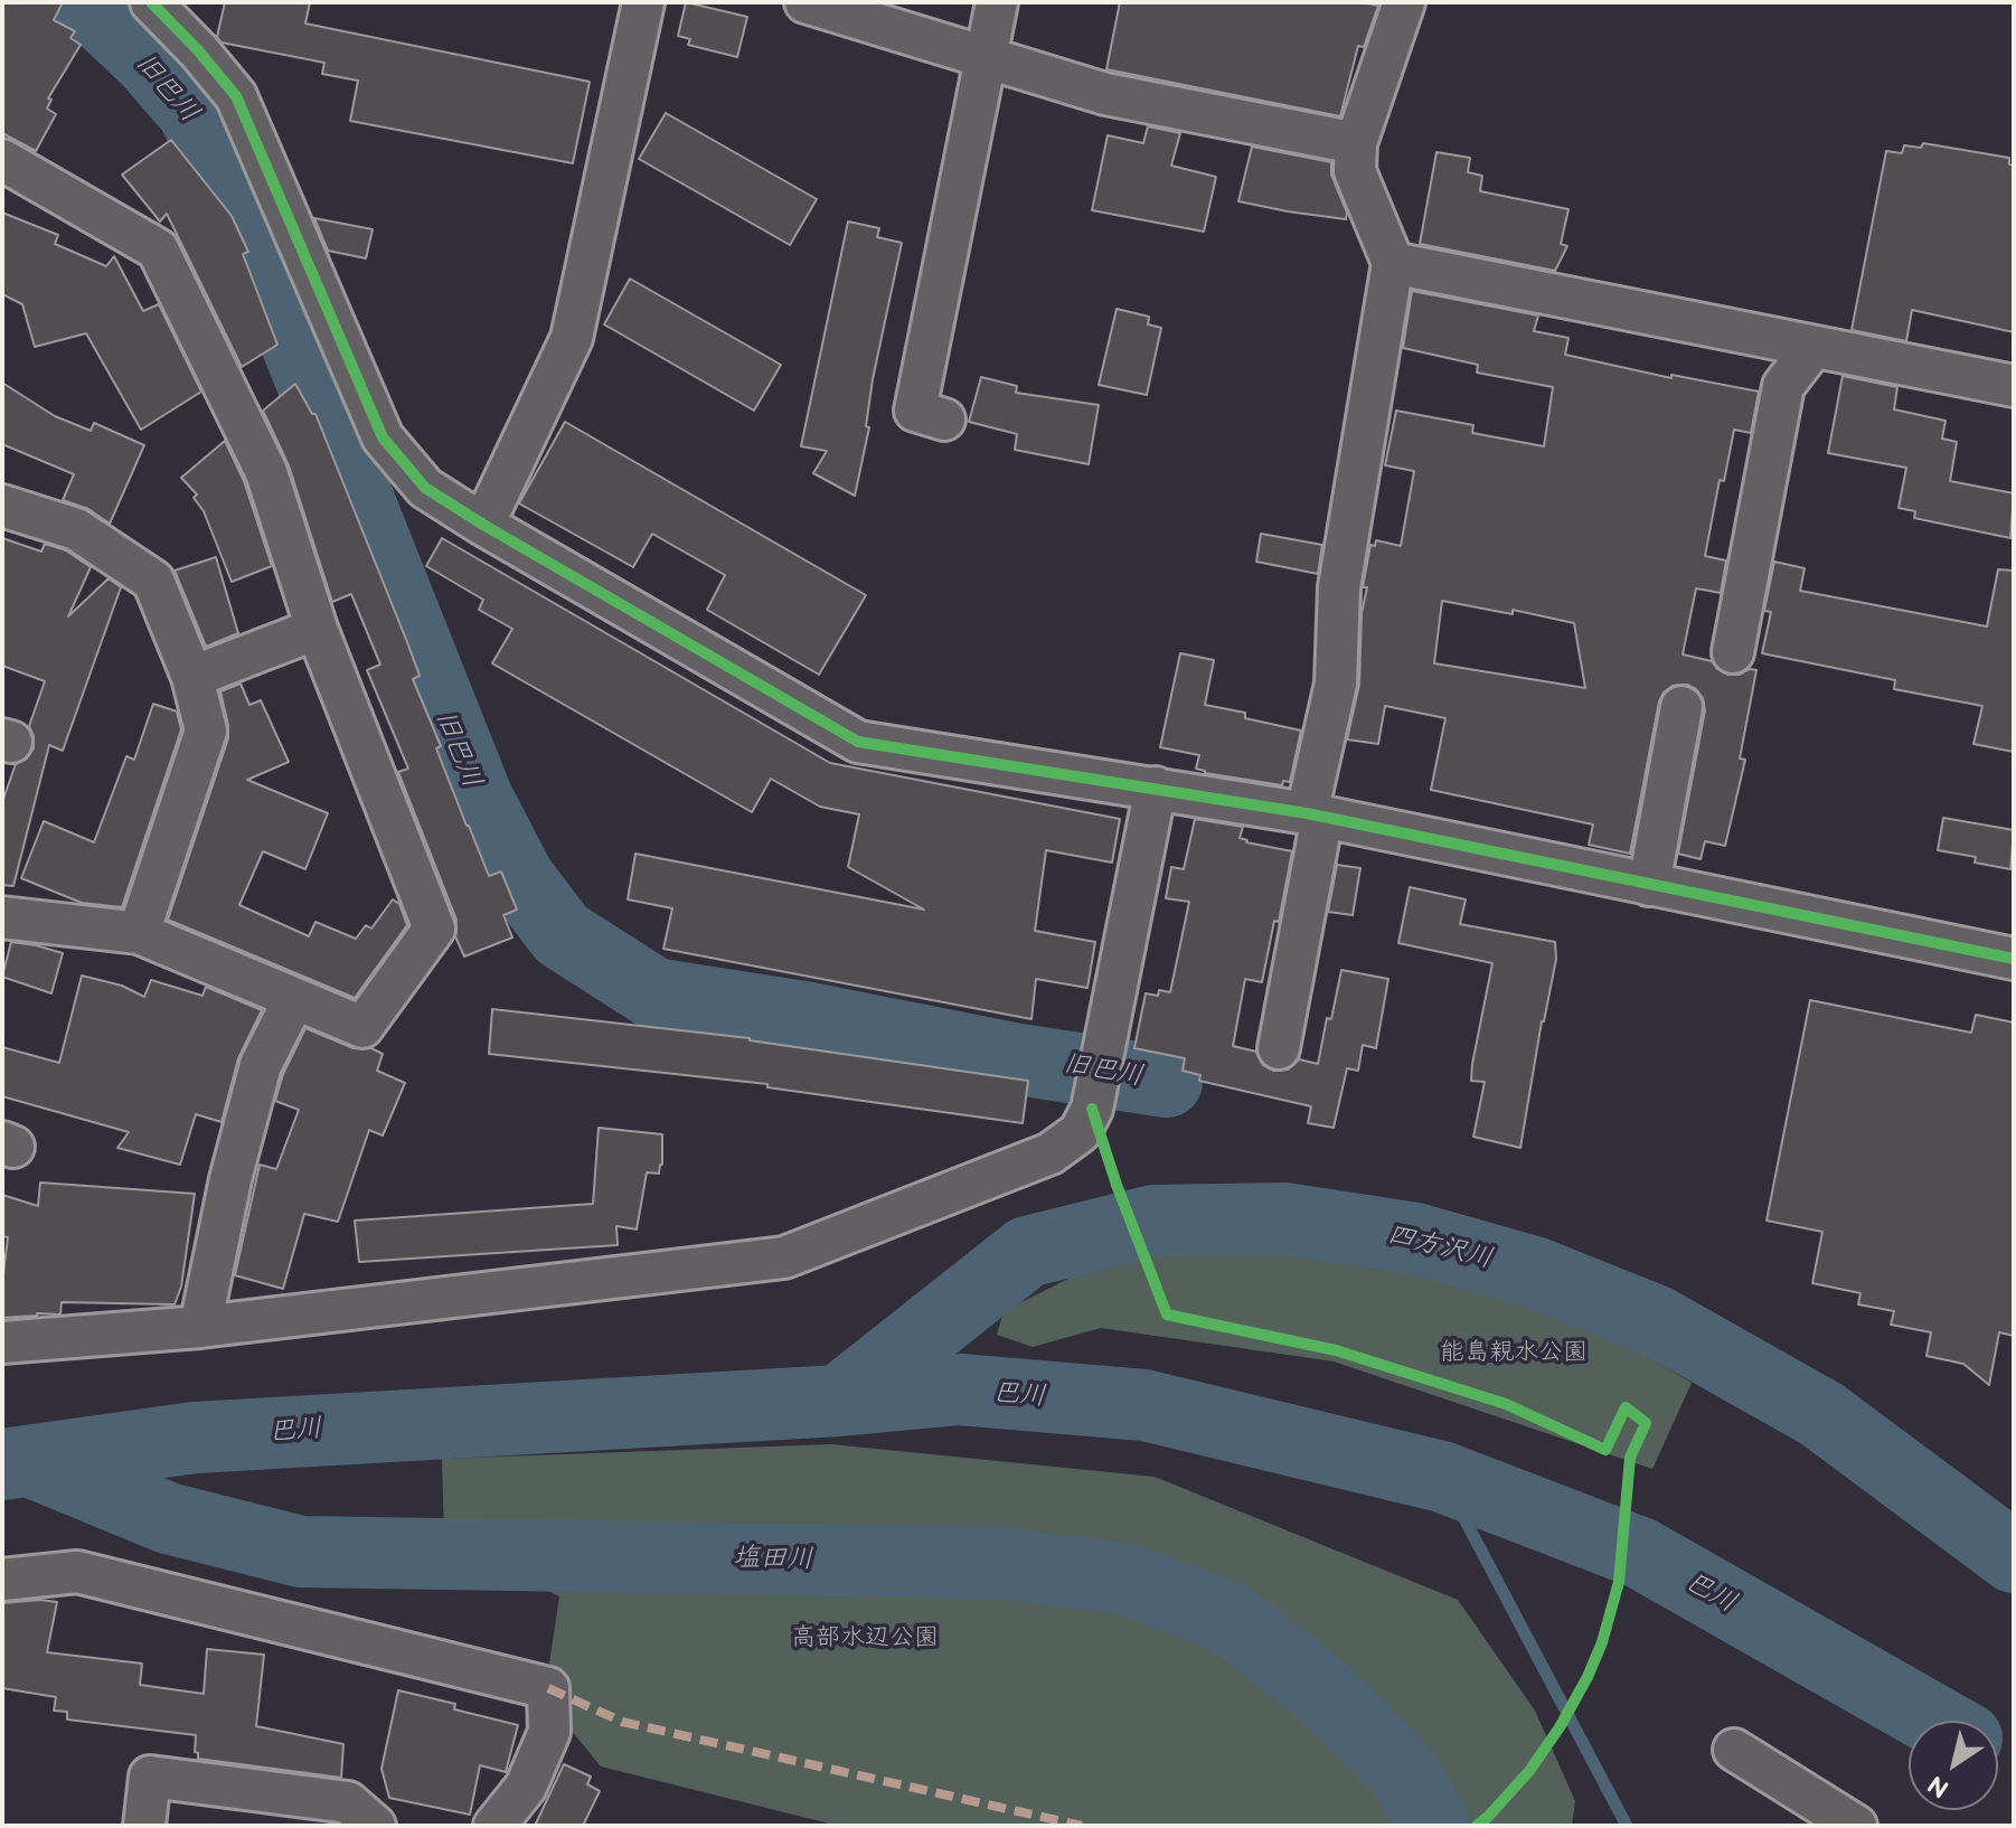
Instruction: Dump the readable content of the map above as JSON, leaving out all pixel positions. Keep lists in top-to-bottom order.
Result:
{
  "water": [
    "旧巴川",
    "四方沢川",
    "巴川",
    "塩田川"
  ],
  "parks": ["能島親水公園", "高部水辺公園"],
  "north": "bottom left"
}
